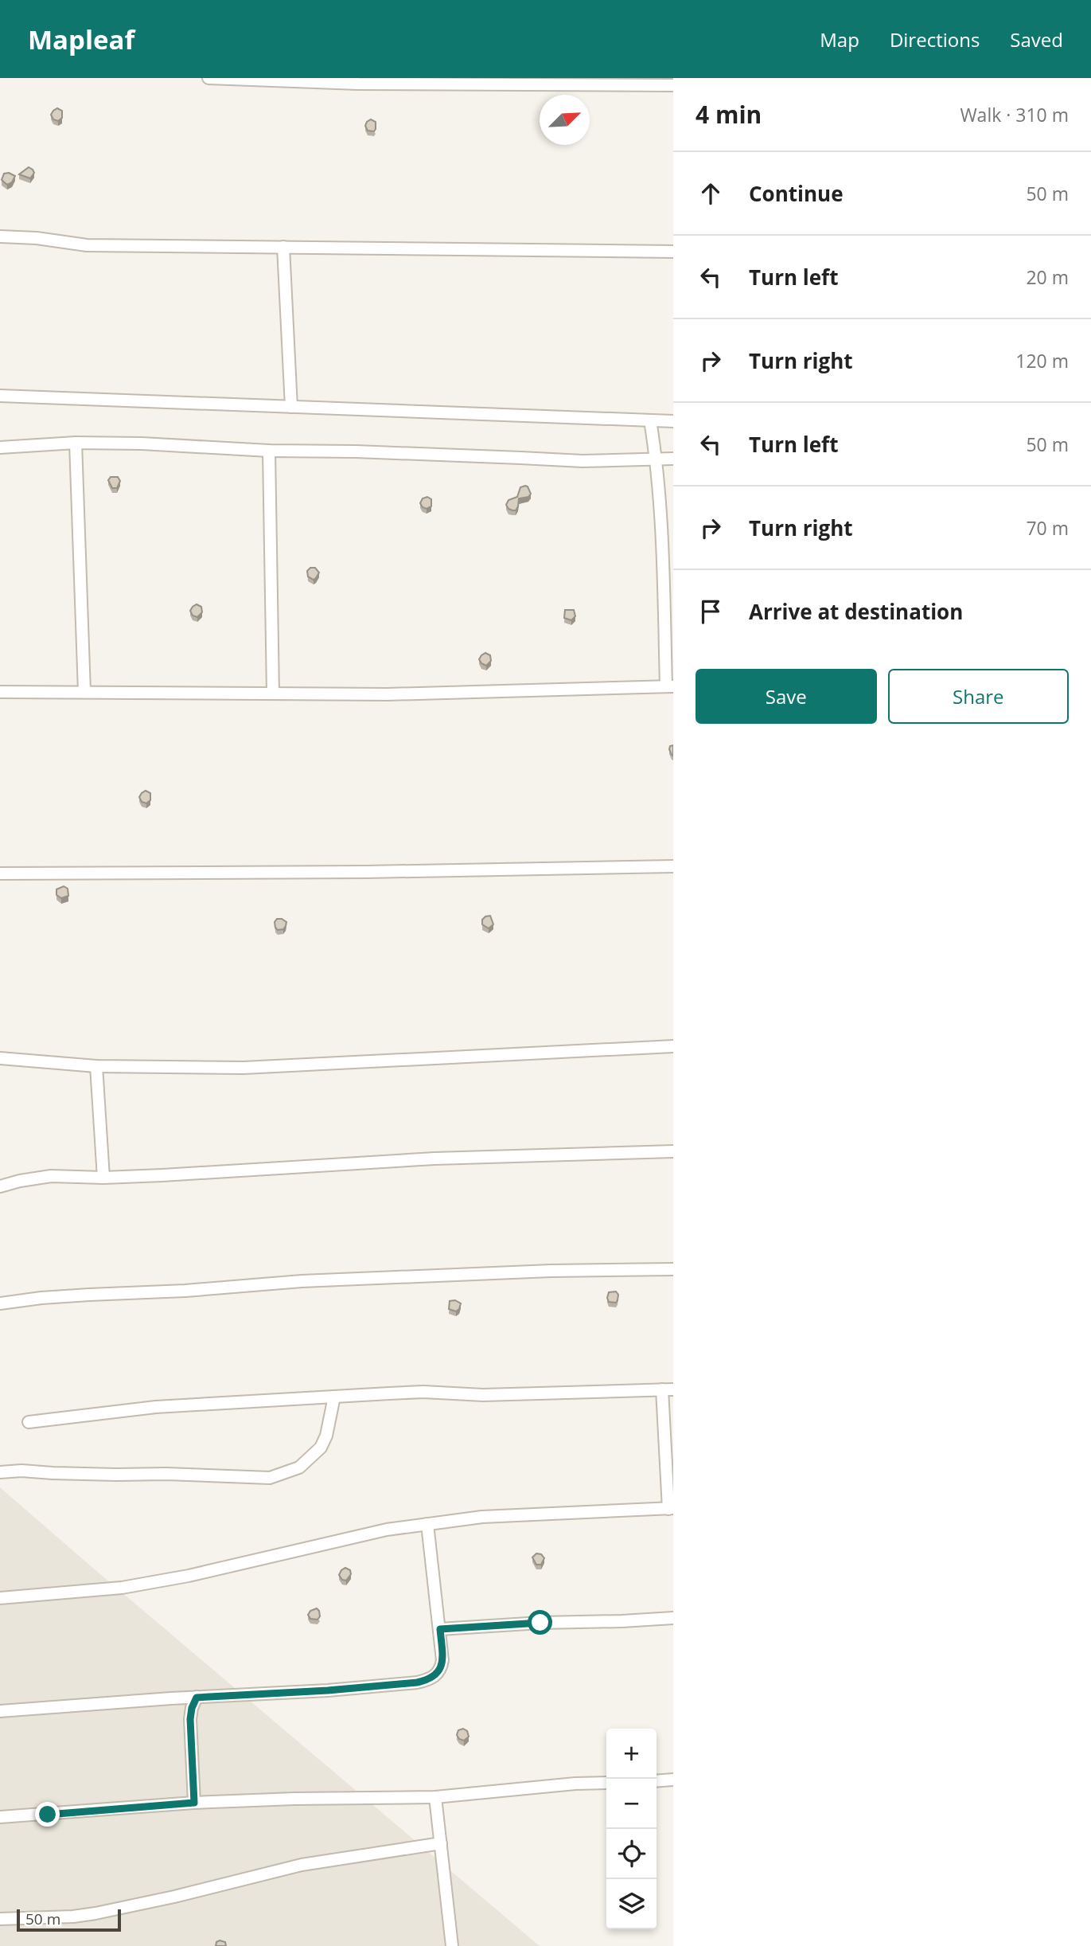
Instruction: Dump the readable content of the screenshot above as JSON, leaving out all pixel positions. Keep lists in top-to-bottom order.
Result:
{
  "scale_bar": "50 m",
  "north": "top right",
  "page": {
    "header": "Mapleaf",
    "nav": ["Map", "Directions", "Saved"],
    "heading": ["4 min", "Walk · 310 m"],
    "list": [
      ["Continue", "50 m"],
      ["Turn left", "20 m"],
      ["Turn right", "120 m"],
      ["Turn left", "50 m"],
      ["Turn right", "70 m"],
      "Arrive at destination"
    ],
    "buttons": ["Save", "Share"],
    "map_buttons": ["+", "−"],
    "scale": "50 m"
  }
}
